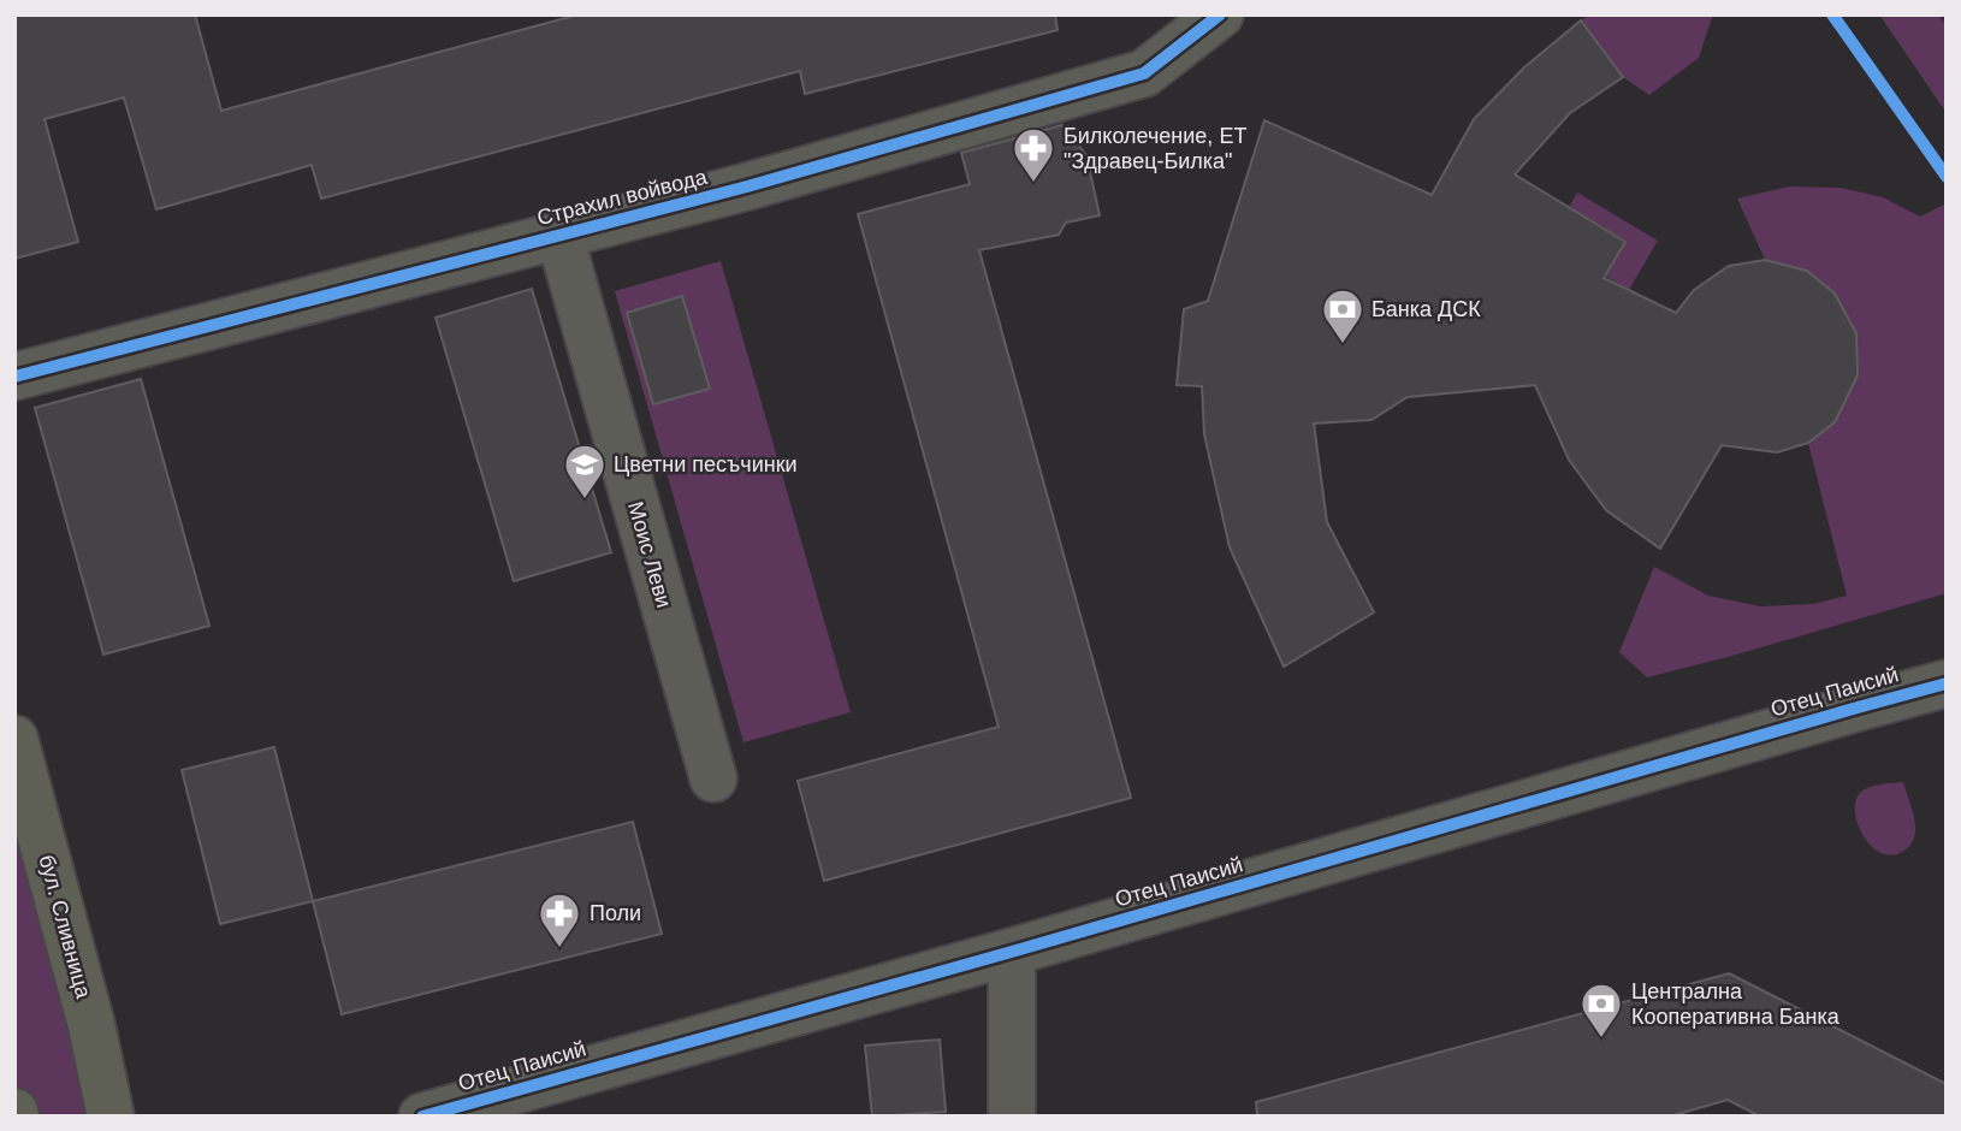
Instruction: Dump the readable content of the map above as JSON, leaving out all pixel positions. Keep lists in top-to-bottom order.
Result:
{
  "streets": {
    "main road": ["бул. Сливница"],
    "street": ["Страхил войвода", "Моис Леви", "Отец Паисий"]
  },
  "crossings": [
    ["Страхил войвода", "Моис Леви"]
  ],
  "places": {
    "pharmacy": ["Билколечение, ЕТ \"Здравец-Билка\"", "Поли"],
    "bank": ["Банка ДСК", "Централна Кооперативна Банка"],
    "school or university": ["Цветни песъчинки"]
  }
}
